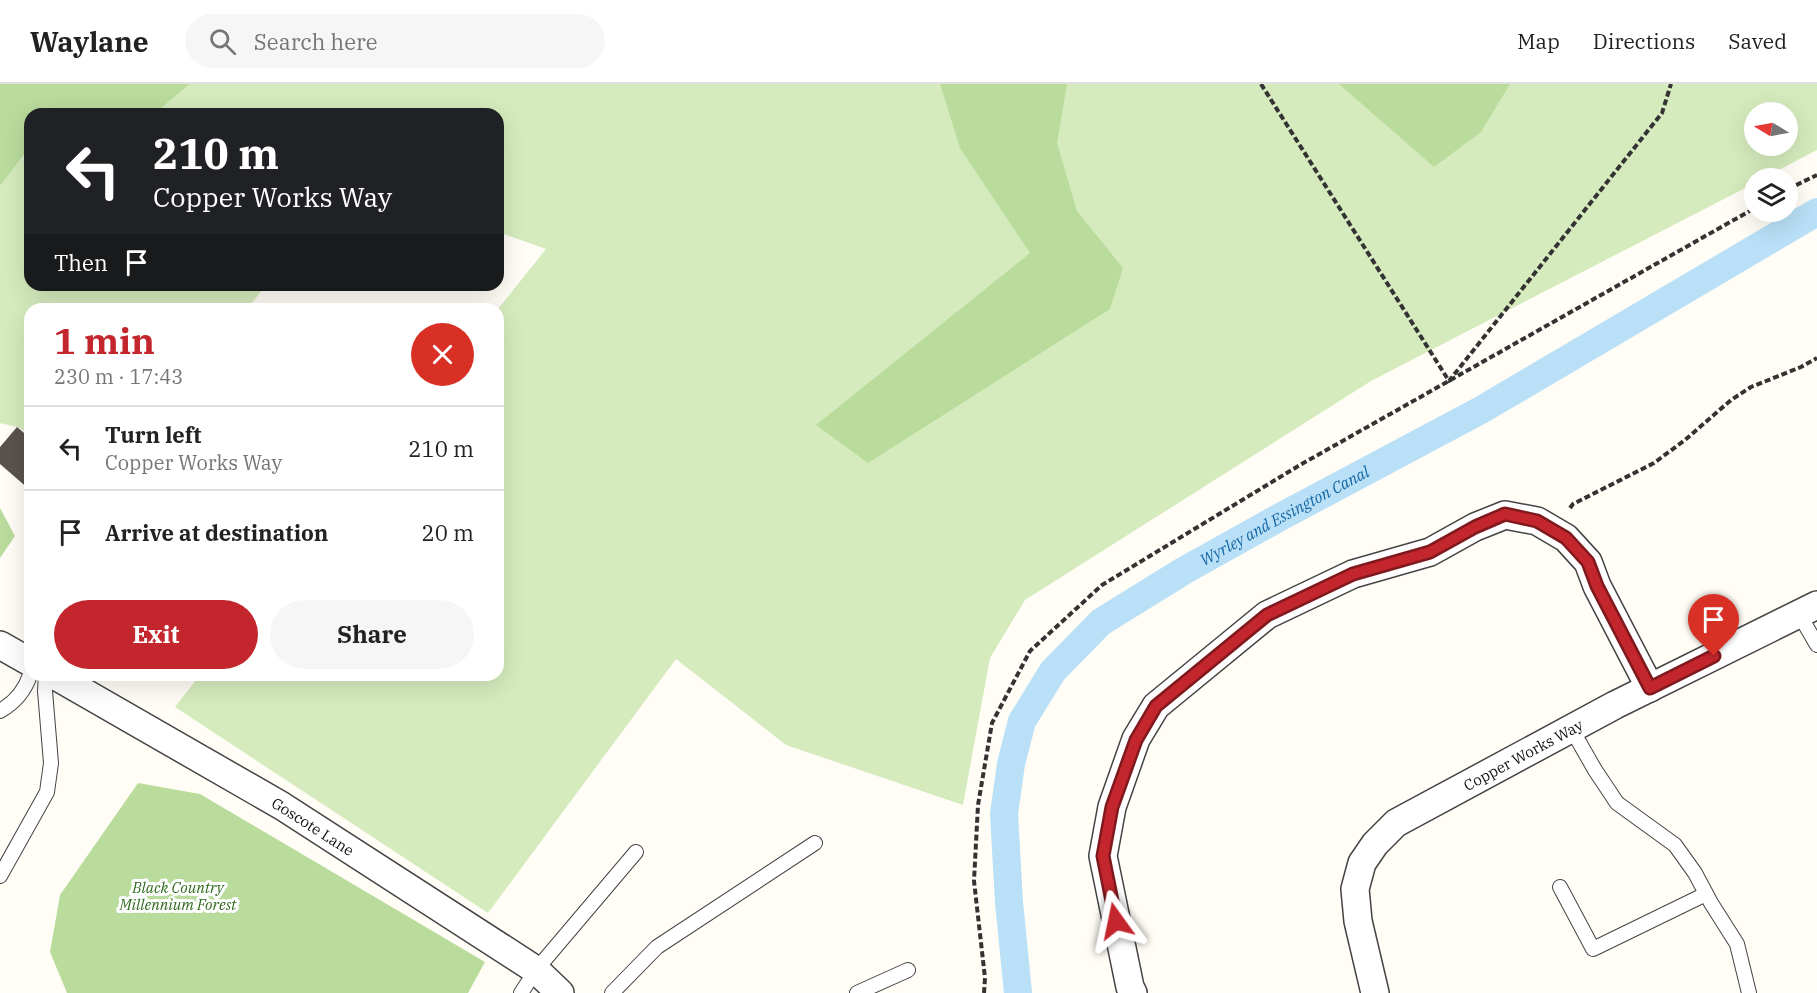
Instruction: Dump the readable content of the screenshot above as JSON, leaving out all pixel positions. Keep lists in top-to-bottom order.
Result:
{
  "streets": {
    "street": ["Copper Works Way", "Goscote Lane"]
  },
  "water": ["Wyrley and Essington Canal"],
  "parks": ["Black Country Millennium Forest"],
  "north": "left",
  "page": {
    "header": "Waylane",
    "search": "Search here",
    "nav": ["Map", "Directions", "Saved"],
    "turn": ["210 m", "Copper Works Way"],
    "then": "Then",
    "heading": ["1 min", "230 m · 17:43"],
    "list": [
      {
        "name": "Turn left",
        "note": "Copper Works Way",
        "value": "210 m"
      },
      {
        "name": "Arrive at destination",
        "value": "20 m"
      }
    ],
    "buttons": ["Exit", "Share"]
  }
}
